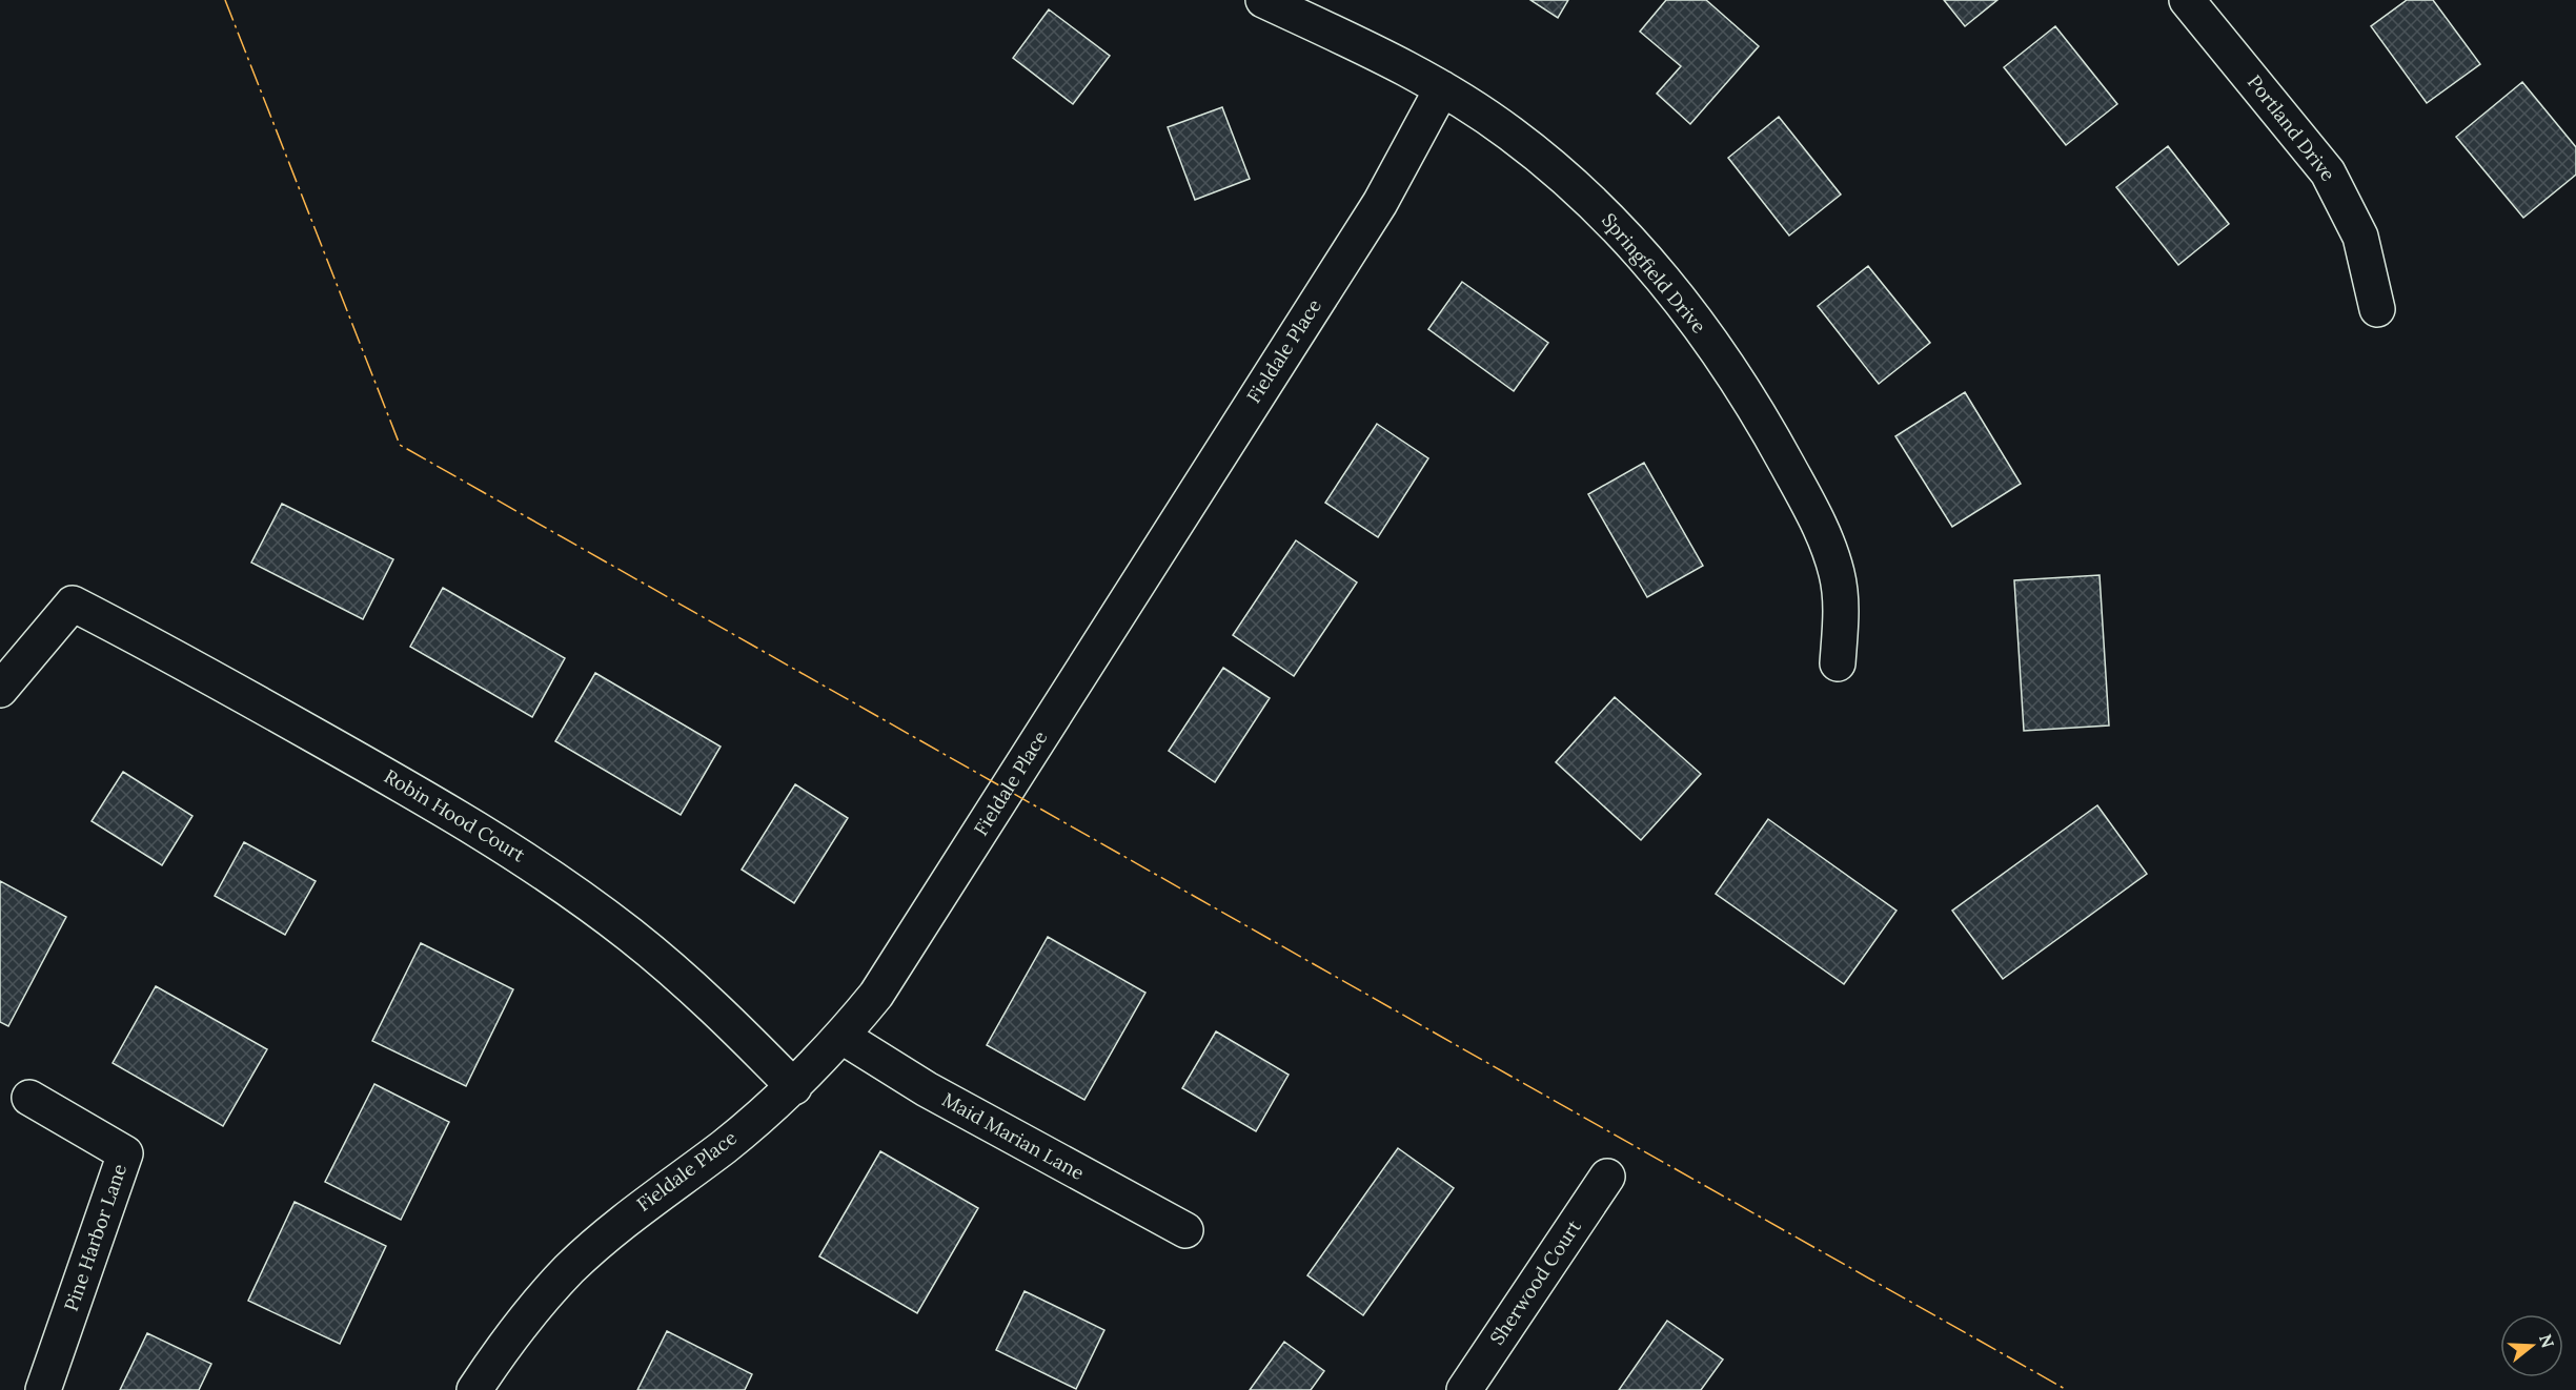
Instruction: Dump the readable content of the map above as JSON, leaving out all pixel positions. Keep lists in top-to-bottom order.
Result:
{
  "streets": {
    "street": [
      "Portland Drive",
      "Springfield Drive",
      "Fieldale Place",
      "Robin Hood Court",
      "Maid Marian Lane",
      "Pine Harbor Lane",
      "Sherwood Court"
    ]
  },
  "crossings": [
    ["Springfield Drive", "Fieldale Place"],
    ["Fieldale Place", "Robin Hood Court"],
    ["Fieldale Place", "Maid Marian Lane"]
  ],
  "north": "right"
}
